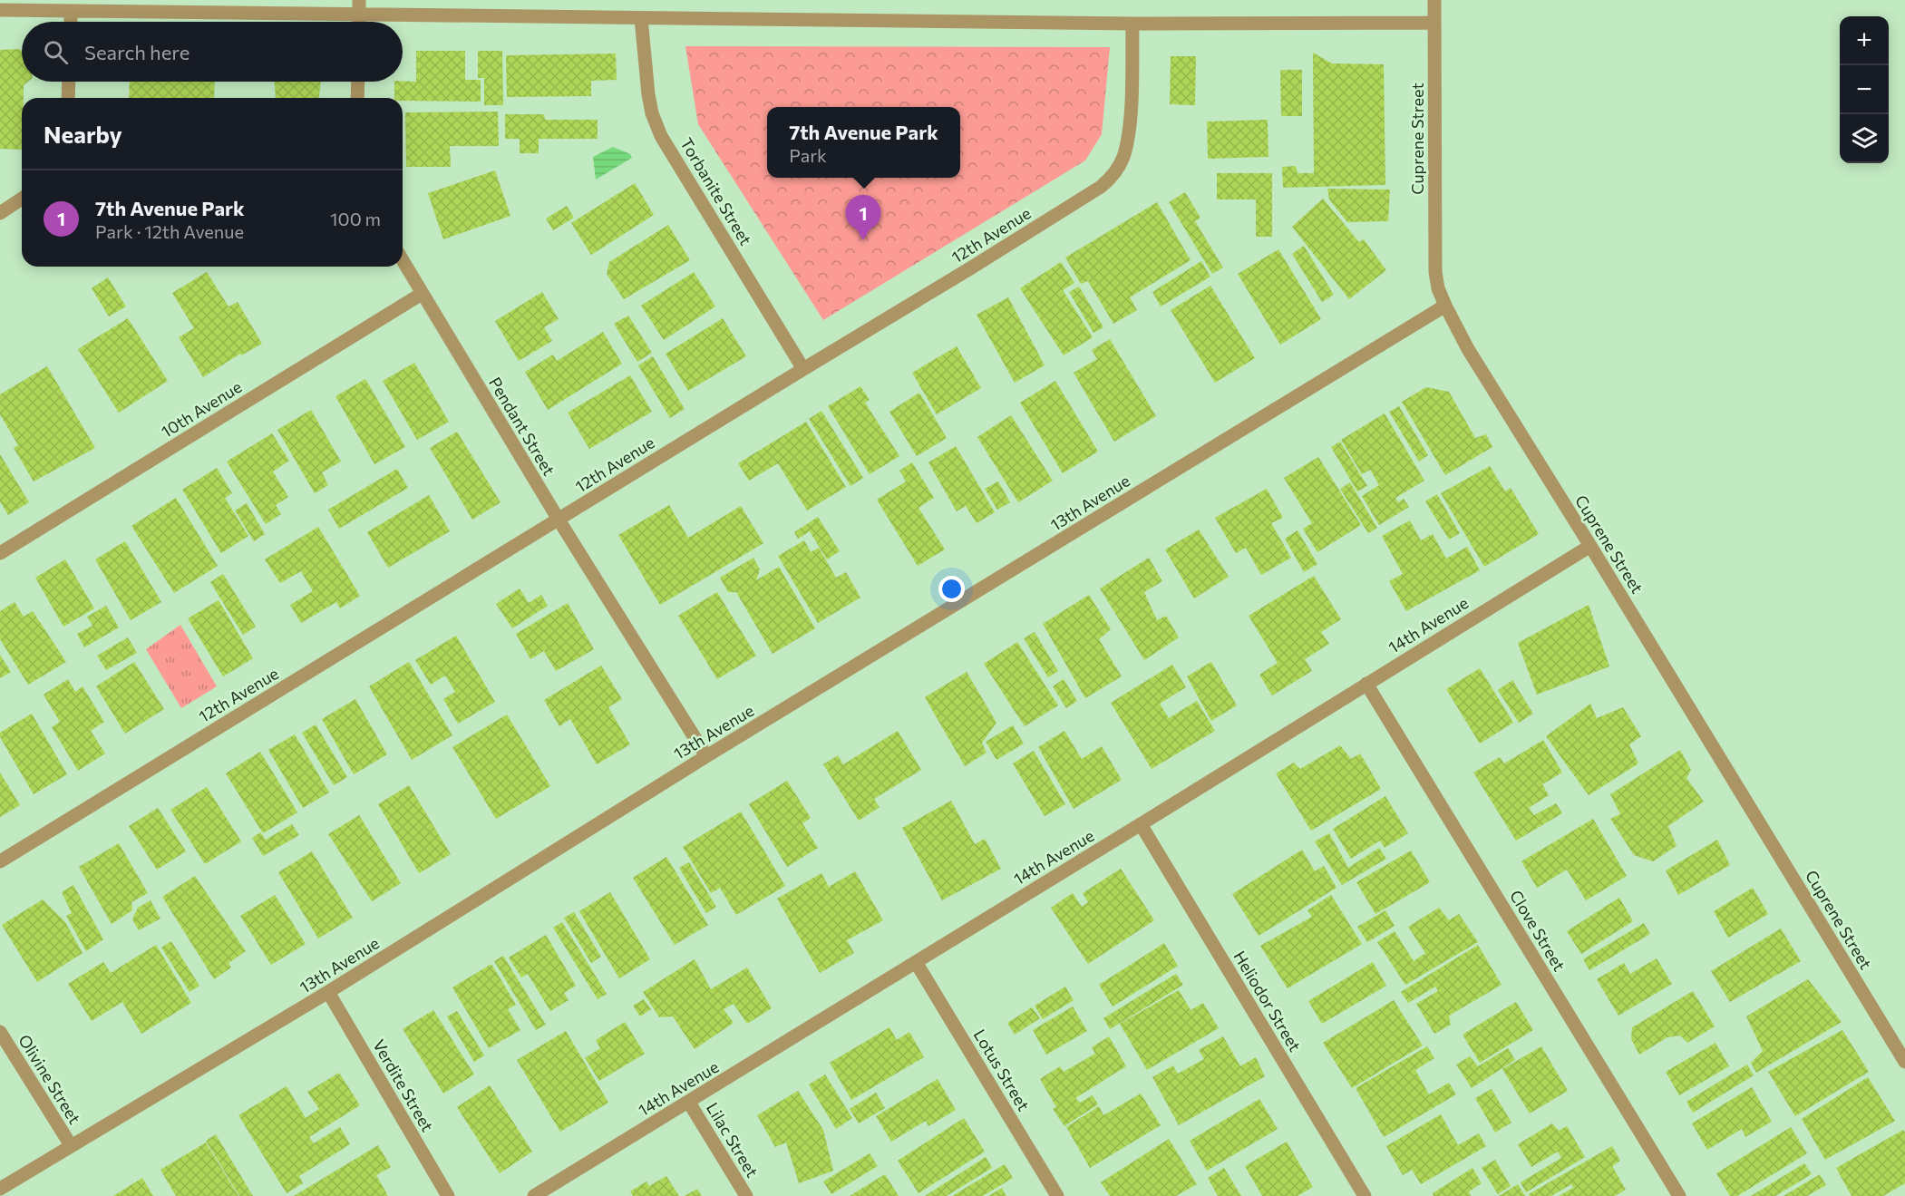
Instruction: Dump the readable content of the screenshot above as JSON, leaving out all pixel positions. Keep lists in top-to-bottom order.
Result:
{
  "streets": {
    "street": [
      "Cuprene Street",
      "Torbanite Street",
      "12th Avenue",
      "10th Avenue",
      "Pendant Street",
      "13th Avenue",
      "14th Avenue",
      "Clove Street",
      "Heliodor Street",
      "Lotus Street",
      "Olivine Street",
      "Verdite Street",
      "Lilac Street"
    ]
  },
  "crossings": [
    ["Cuprene Street", "13th Avenue"],
    ["Cuprene Street", "14th Avenue"],
    ["Torbanite Street", "12th Avenue"],
    ["12th Avenue", "Pendant Street"],
    ["10th Avenue", "Pendant Street"],
    ["Pendant Street", "13th Avenue"],
    ["13th Avenue", "Olivine Street"],
    ["13th Avenue", "Verdite Street"],
    ["14th Avenue", "Clove Street"],
    ["14th Avenue", "Heliodor Street"],
    ["14th Avenue", "Lotus Street"],
    ["14th Avenue", "Lilac Street"]
  ],
  "page": {
    "map_buttons": ["+", "−"],
    "search": "Search here",
    "heading": "Nearby",
    "popup": ["7th Avenue Park", "Park"],
    "list": [
      {
        "mark": "1",
        "name": "7th Avenue Park",
        "note": "Park · 12th Avenue",
        "value": "100 m"
      }
    ],
    "pins": "1"
  }
}
